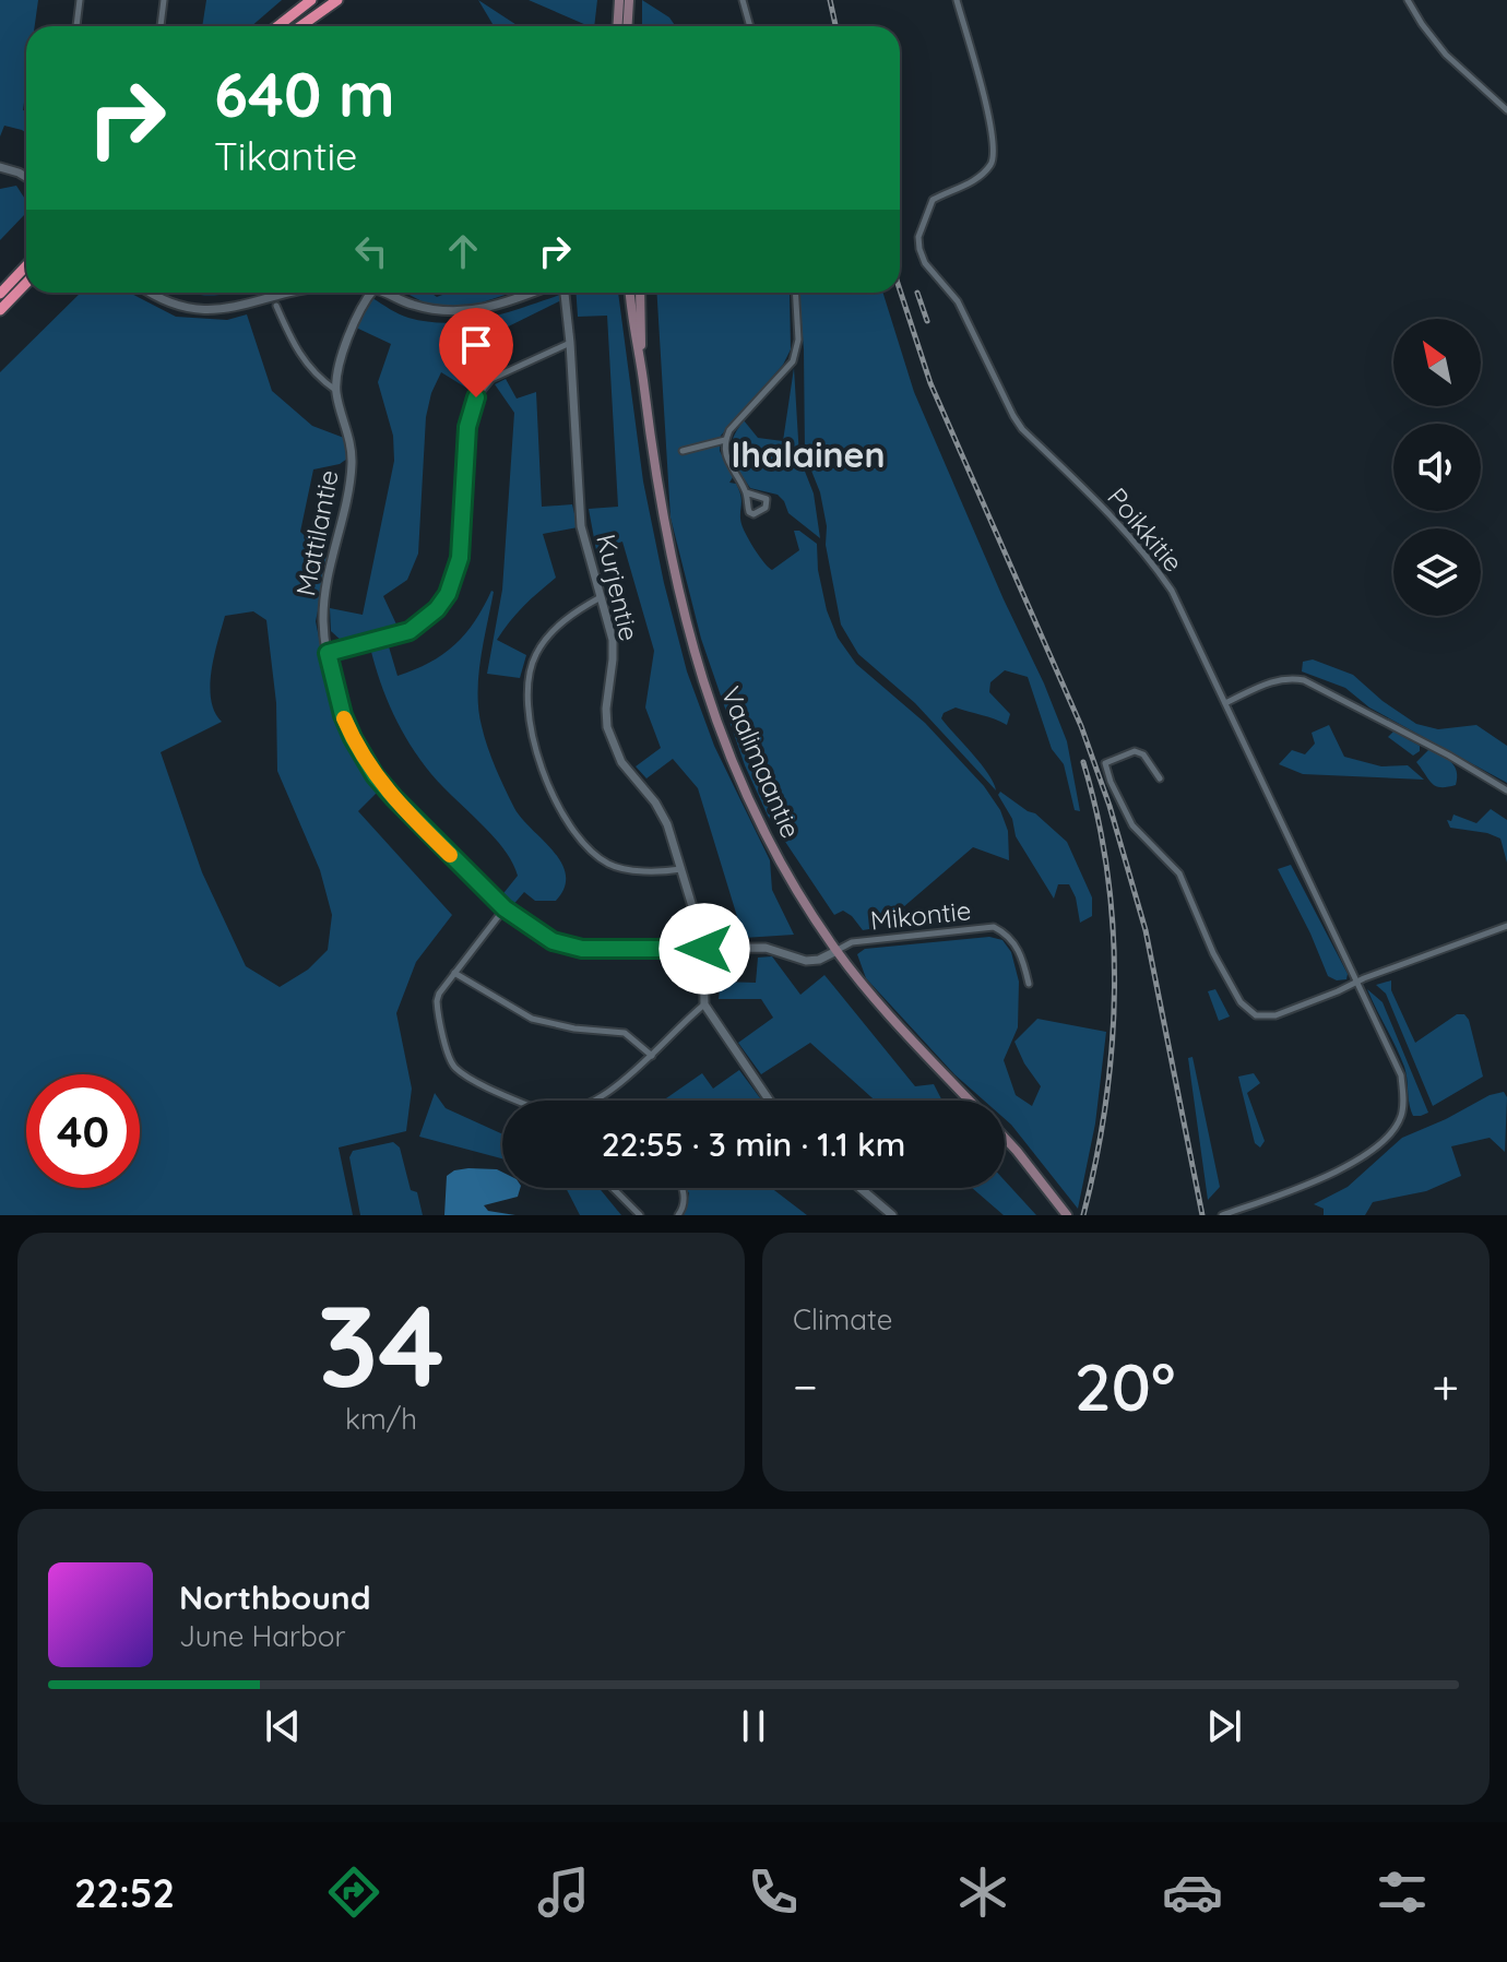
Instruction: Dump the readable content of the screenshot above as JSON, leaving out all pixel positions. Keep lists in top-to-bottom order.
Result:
{
  "streets": {
    "main road": ["Vaalimaantie"],
    "street": [
      "Poikkitie",
      "Mattilantie",
      "Kurjentie",
      "Mikontie"
    ]
  },
  "crossings": [
    ["Mattilantie", "Kurjentie"],
    ["Mattilantie", "Vaalimaantie"],
    ["Mattilantie", "Mikontie"],
    ["Vaalimaantie", "Mikontie"]
  ],
  "districts": ["Ihalainen"],
  "north": "top left",
  "page": {
    "turn": ["640 m", "Tikantie"],
    "limit": "40",
    "trip": "22:55 · 3 min · 1.1 km",
    "tile": [
      ["34", "km/h"],
      "Climate"
    ],
    "heat": ["−", "20°", "+"],
    "song": ["Northbound", "June Harbor"],
    "tabs": "22:52"
  }
}
